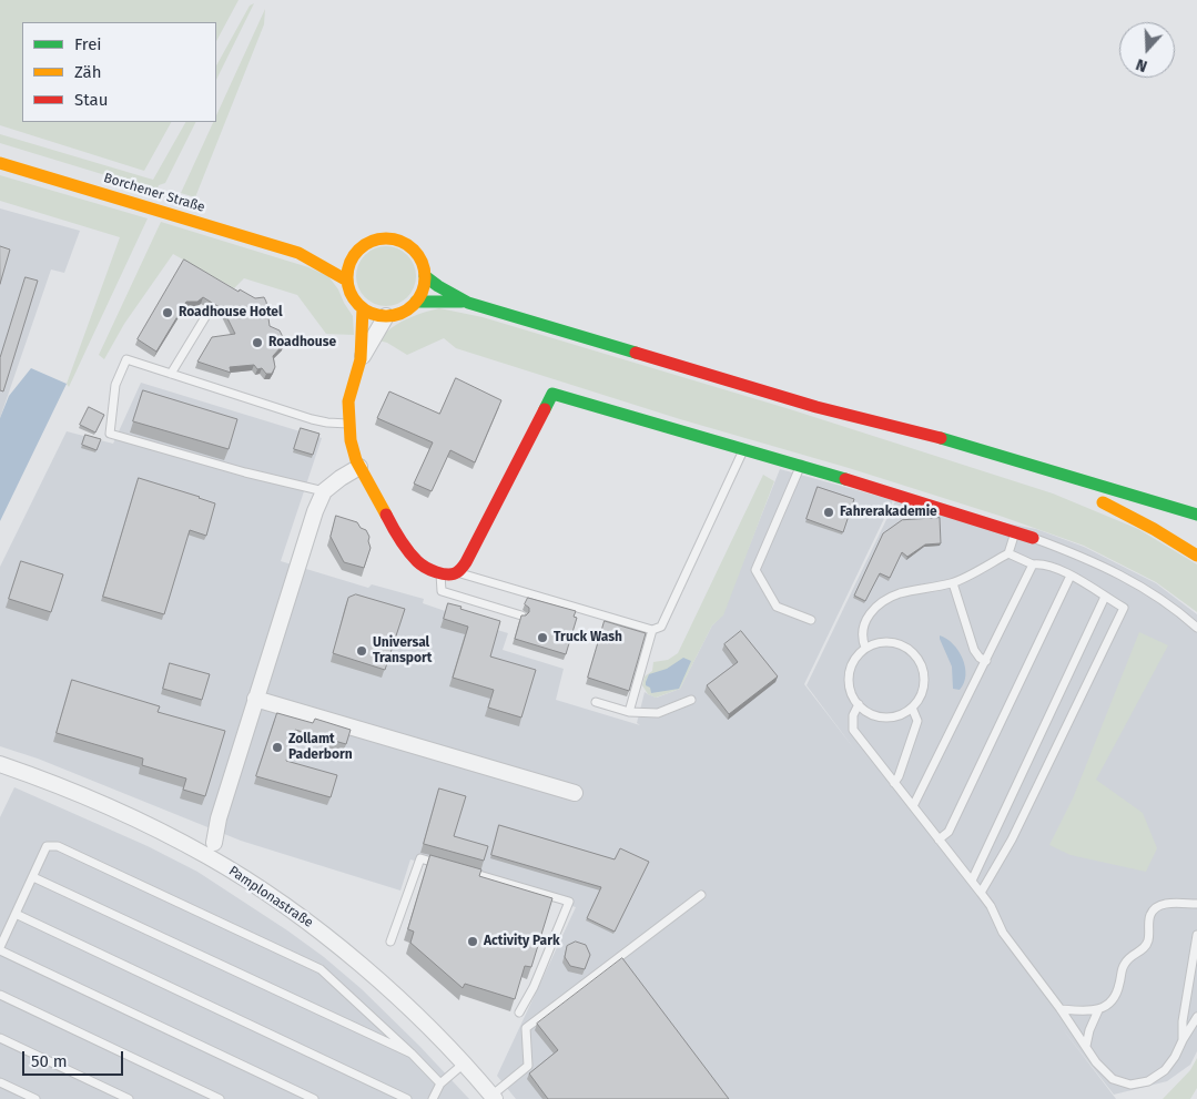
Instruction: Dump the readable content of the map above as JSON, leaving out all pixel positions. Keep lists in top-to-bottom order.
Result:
{
  "streets": {
    "main road": ["Borchener Straße"],
    "street": ["Pamplonastraße"]
  },
  "places": [
    "Roadhouse Hotel",
    "Roadhouse",
    "Fahrerakademie",
    "Truck Wash",
    "Universal Transport",
    "Zollamt Paderborn",
    "Activity Park"
  ],
  "legend": ["Frei", "Zäh", "Stau"],
  "scale_bar": "50 m",
  "north": "bottom"
}
